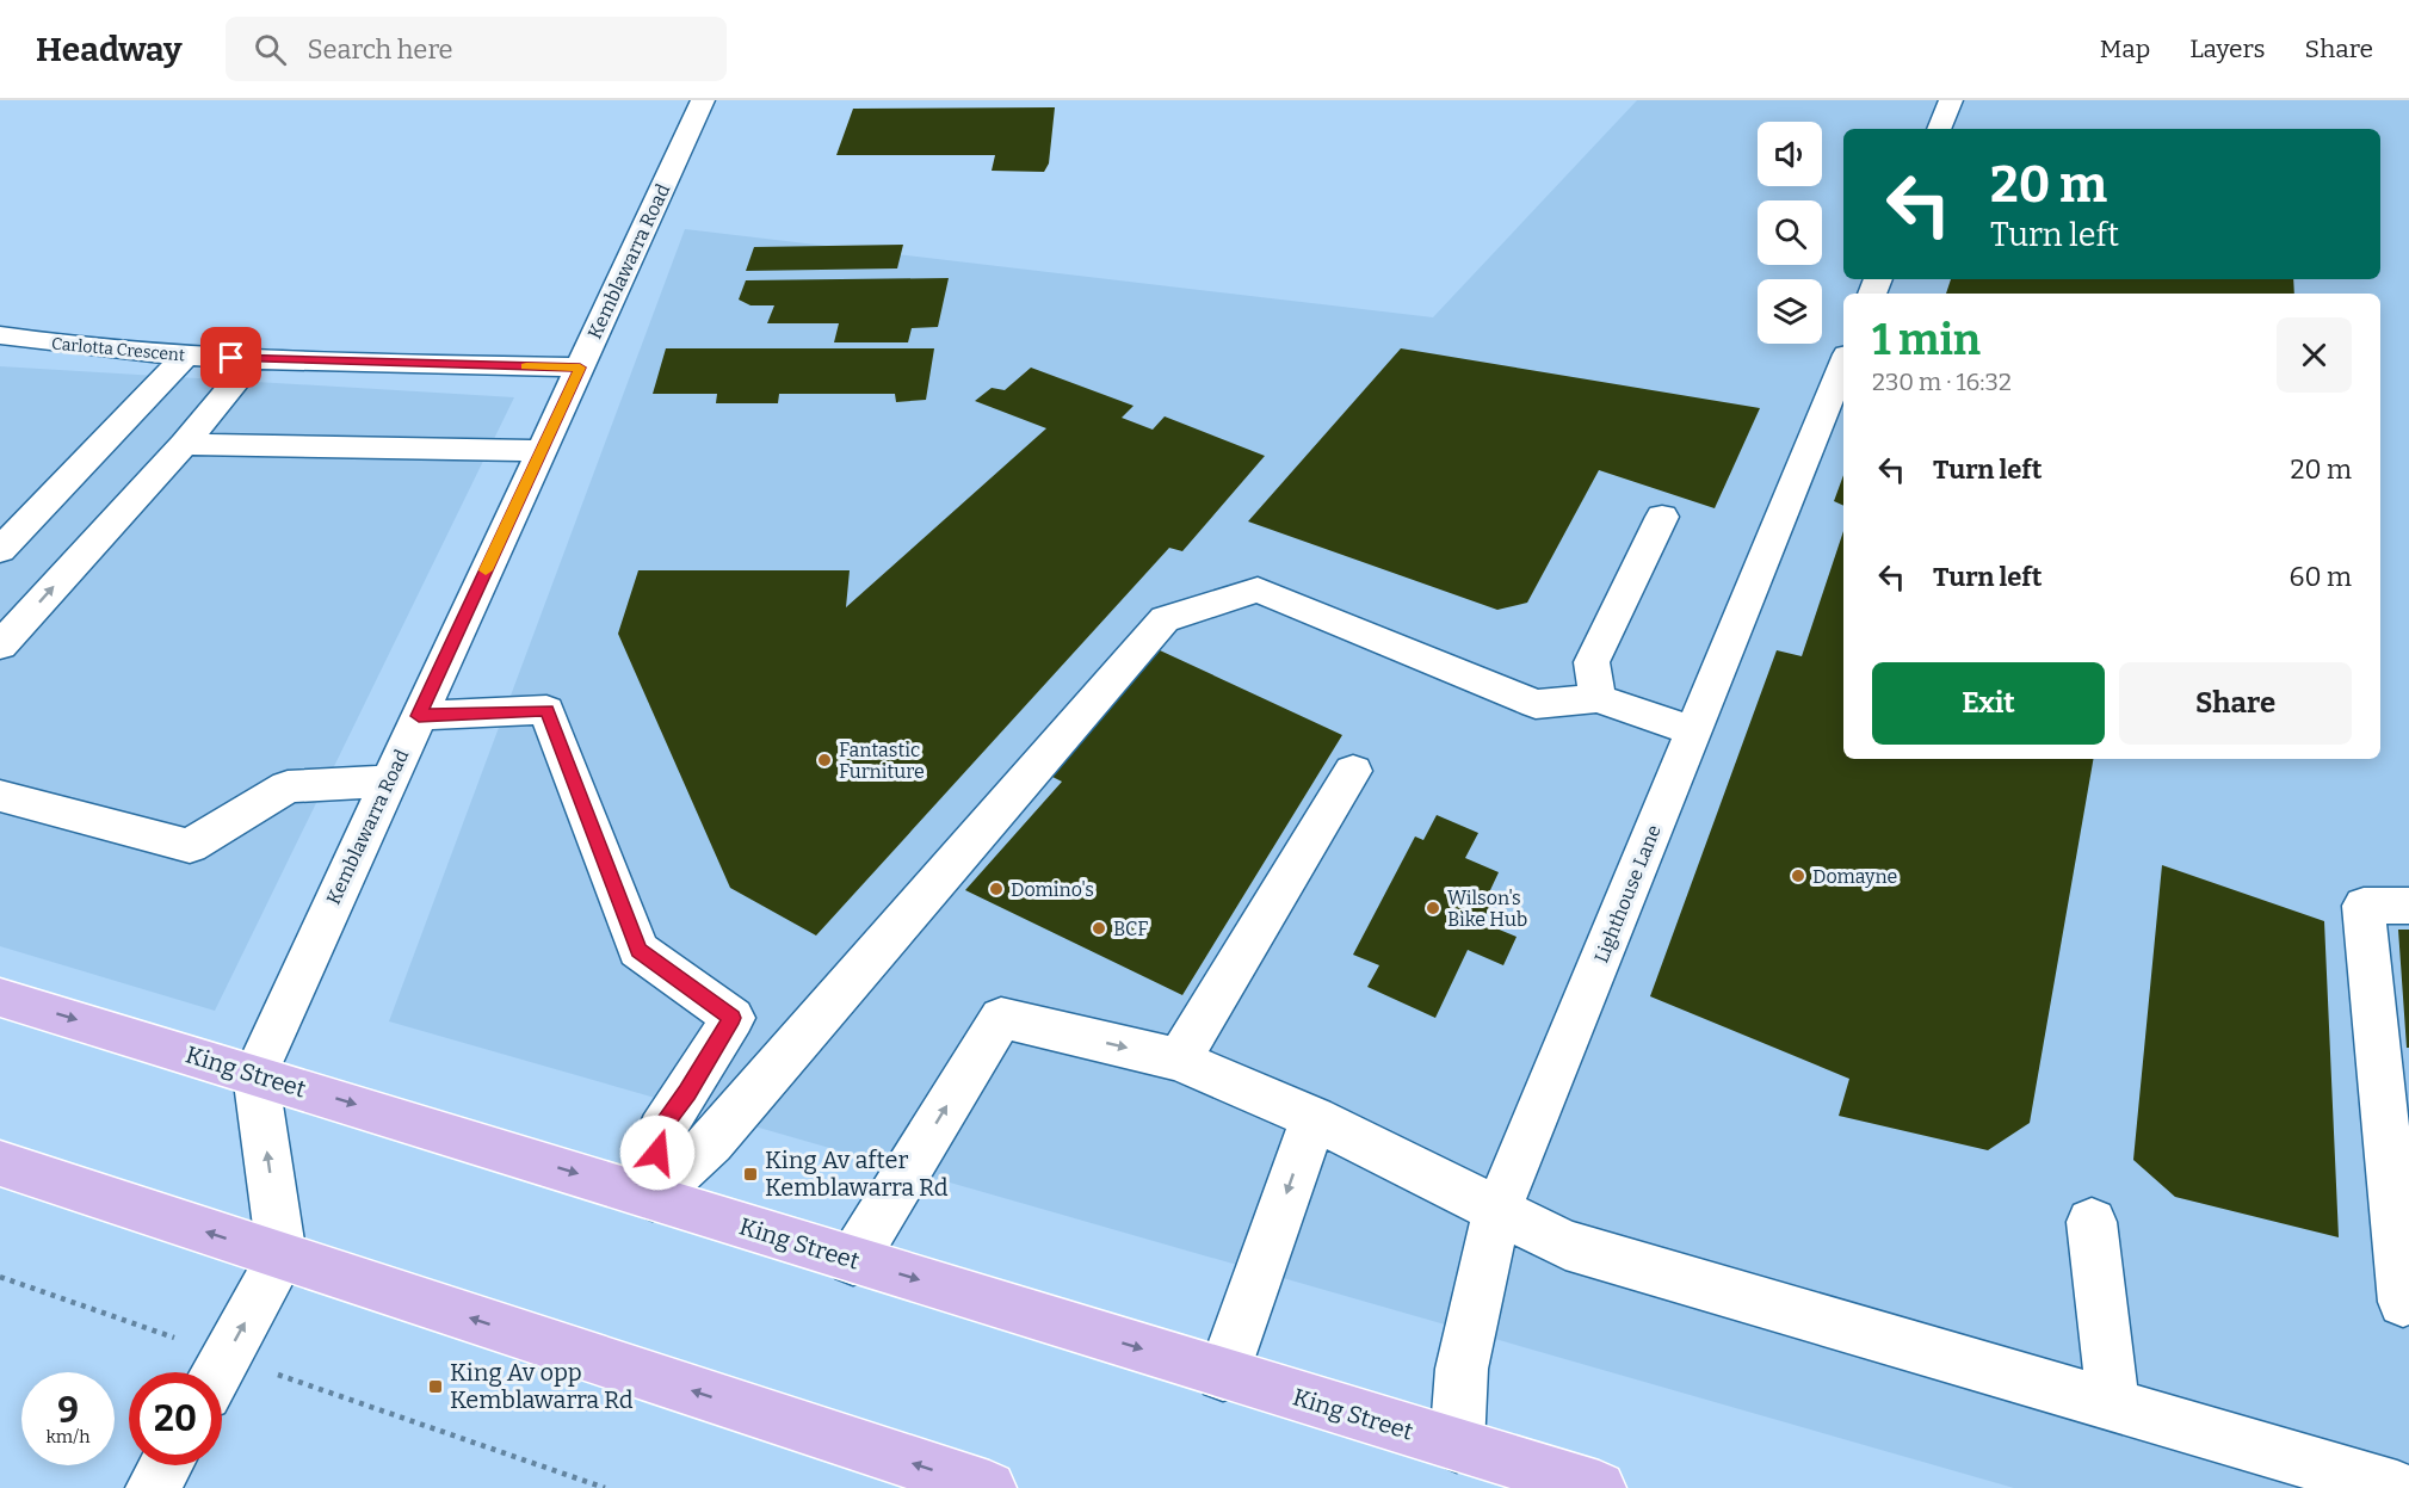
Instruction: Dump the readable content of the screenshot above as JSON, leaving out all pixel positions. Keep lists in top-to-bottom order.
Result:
{
  "streets": {
    "main road": ["King Street"],
    "street": ["Kemblawarra Road", "Carlotta Crescent", "Lighthouse Lane"]
  },
  "crossings": [
    ["Kemblawarra Road", "Carlotta Crescent"],
    ["Kemblawarra Road", "King Street"],
    ["Lighthouse Lane", "King Street"]
  ],
  "places": {
    "other": [
      "Fantastic Furniture",
      "Domayne",
      "Domino's",
      "Wilson's Bike Hub",
      "BCF"
    ],
    "transit": ["King Av after Kemblawarra Rd", "King Av opp Kemblawarra Rd"]
  },
  "page": {
    "header": "Headway",
    "search": "Search here",
    "nav": ["Map", "Layers", "Share"],
    "turn": ["20 m", "Turn left"],
    "heading": ["1 min", "230 m · 16:32"],
    "list": [
      {
        "name": "Turn left",
        "value": "20 m"
      },
      {
        "name": "Turn left",
        "value": "60 m"
      }
    ],
    "buttons": ["Exit", "Share"],
    "speed": "9 km/h",
    "limit": "20"
  }
}
